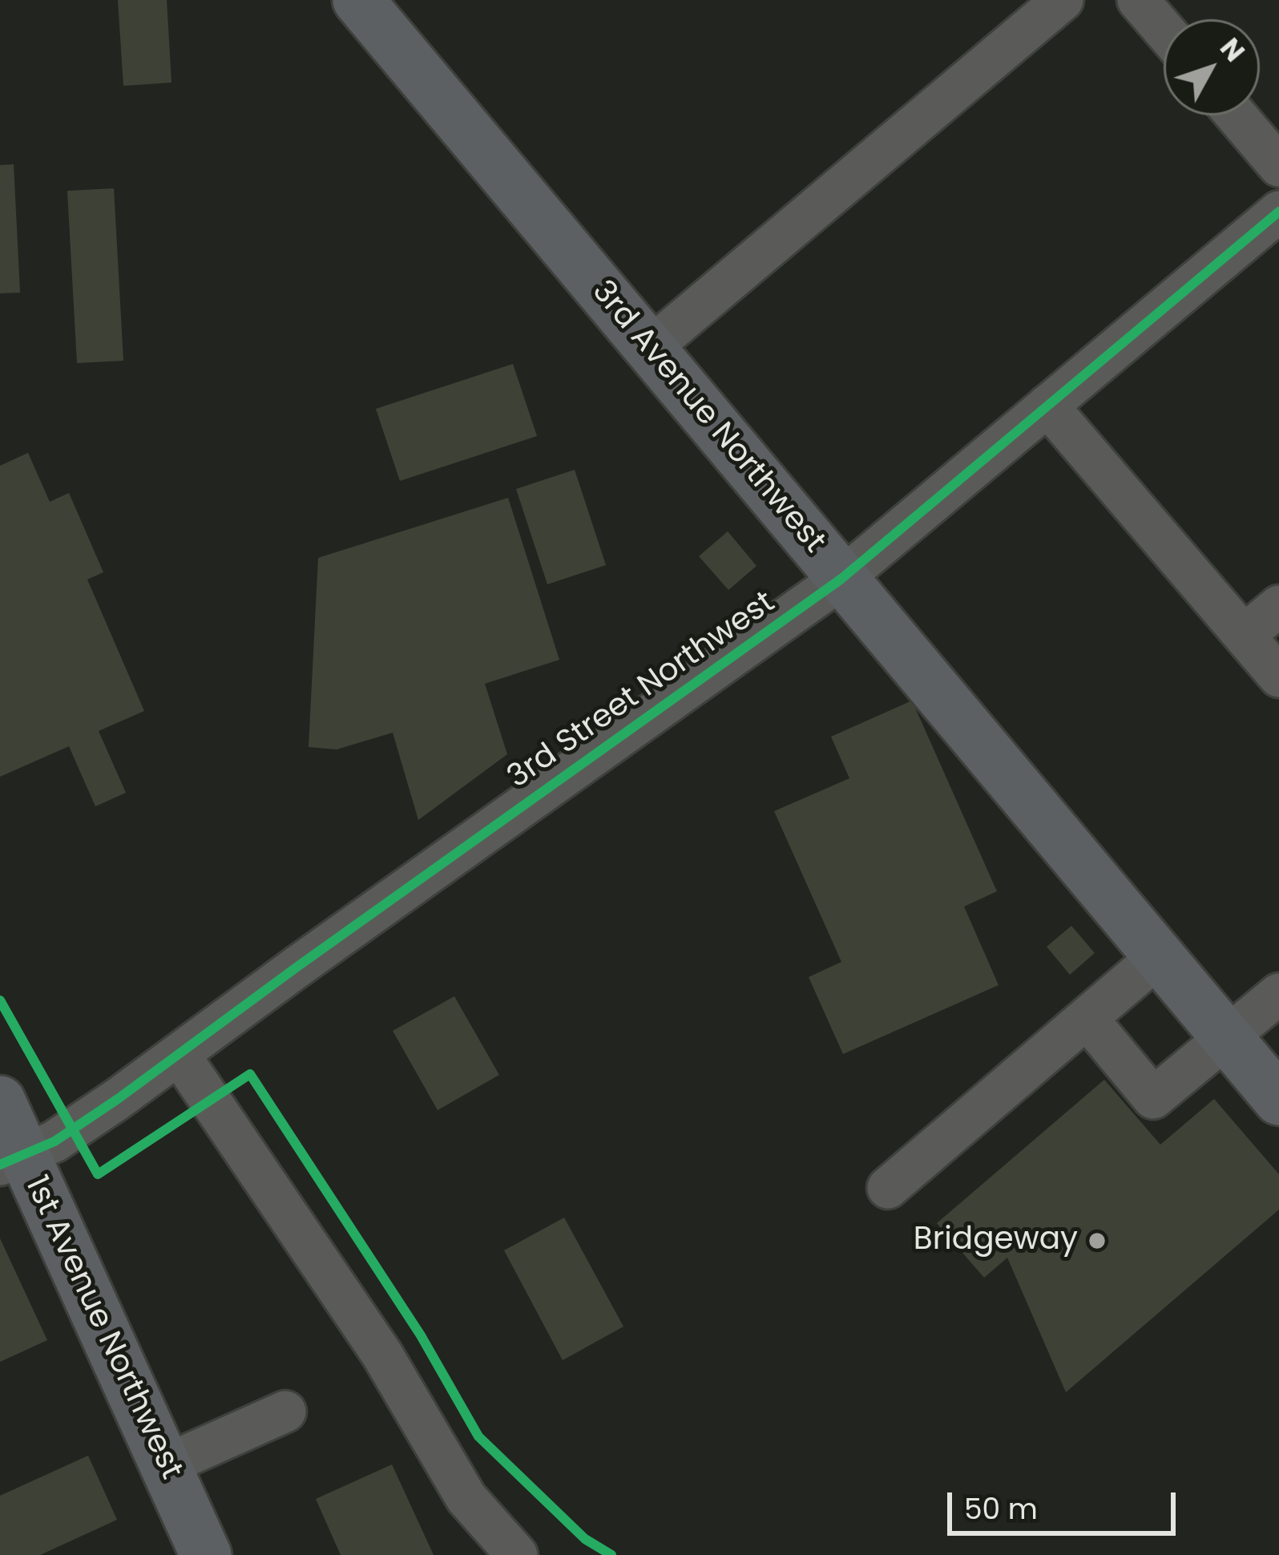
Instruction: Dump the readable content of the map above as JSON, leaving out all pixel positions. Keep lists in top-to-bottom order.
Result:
{
  "streets": {
    "main road": ["3rd Avenue Northwest", "1st Avenue Northwest"],
    "street": ["3rd Street Northwest"]
  },
  "crossings": [
    ["3rd Avenue Northwest", "3rd Street Northwest"],
    ["3rd Street Northwest", "1st Avenue Northwest"]
  ],
  "places": ["Bridgeway"],
  "scale_bar": "50 m",
  "north": "top right"
}
